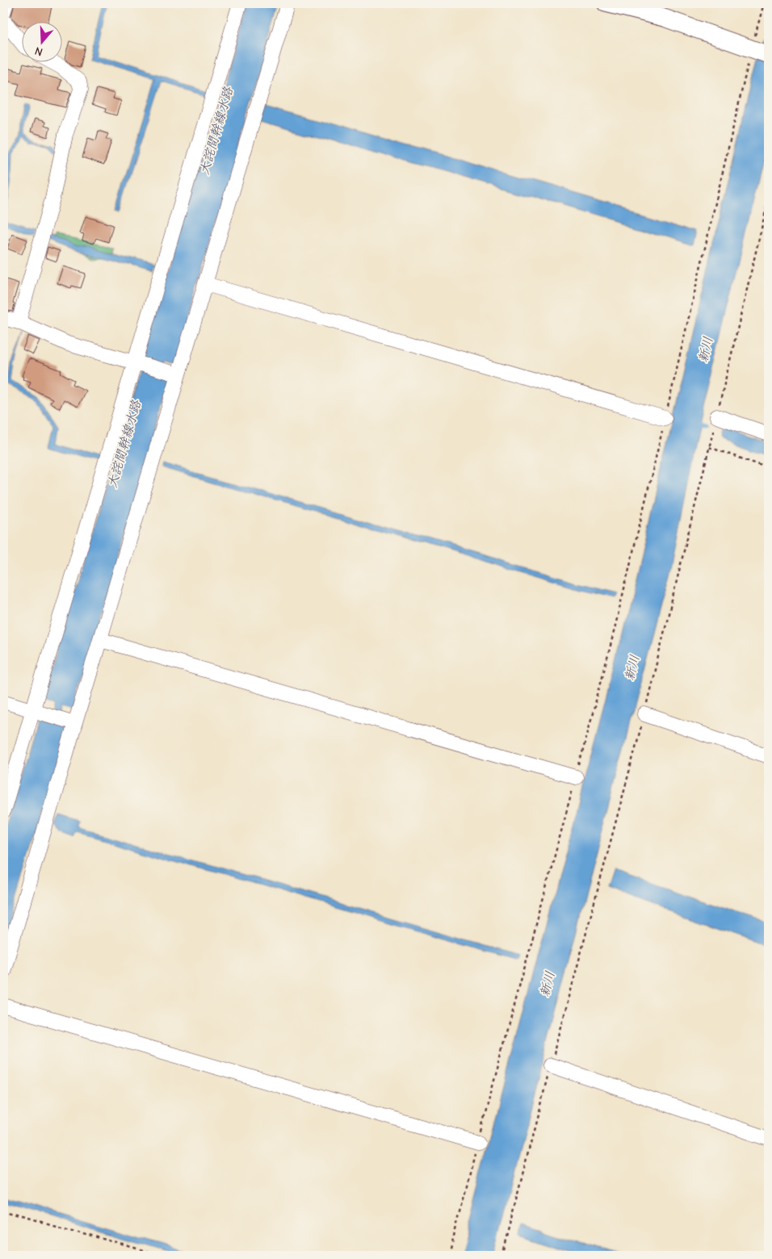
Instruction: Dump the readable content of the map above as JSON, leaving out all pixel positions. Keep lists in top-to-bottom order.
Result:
{
  "water": ["大詫間幹線水路", "新川"],
  "north": "bottom"
}
